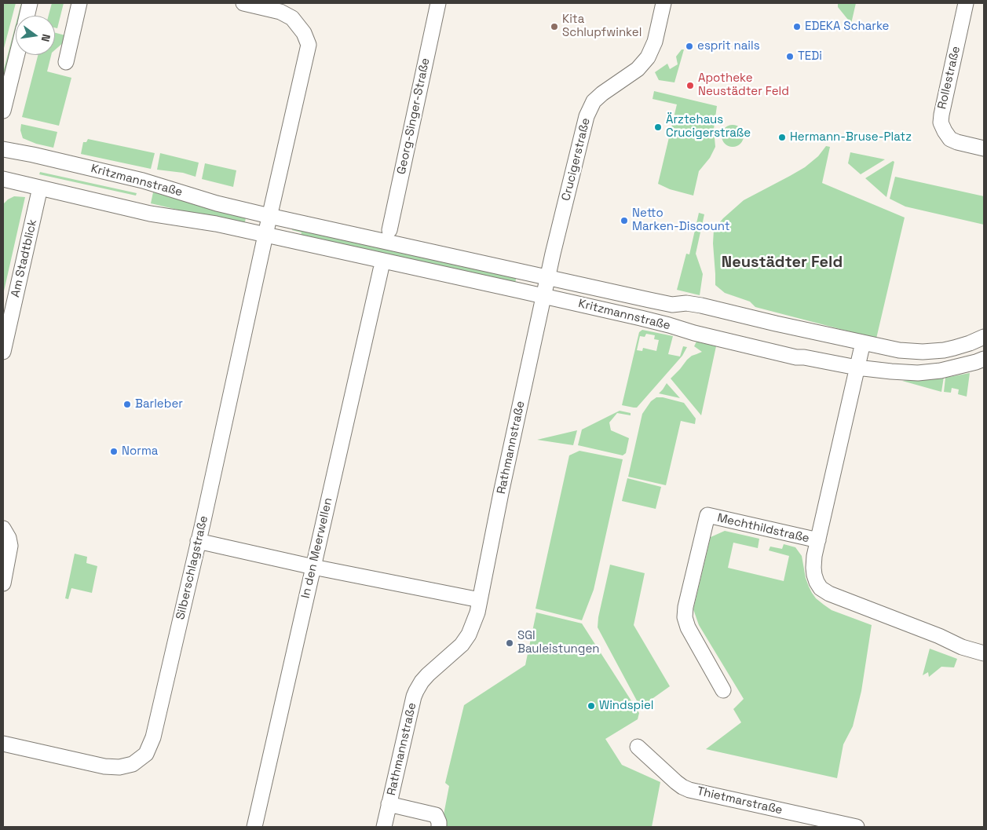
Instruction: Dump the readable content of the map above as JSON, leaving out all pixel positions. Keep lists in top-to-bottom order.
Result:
{
  "streets": {
    "street": [
      "Rollestraße",
      "Georg-Singer-Straße",
      "Crucigerstraße",
      "Kritzmannstraße",
      "Am Stadtblick",
      "Rathmannstraße",
      "Mechthildstraße",
      "In den Meerwellen",
      "Silberschlagstraße",
      "Thietmarstraße"
    ]
  },
  "crossings": [
    ["Crucigerstraße", "Kritzmannstraße"],
    ["Crucigerstraße", "Rathmannstraße"],
    ["Kritzmannstraße", "Am Stadtblick"],
    ["Kritzmannstraße", "Rathmannstraße"],
    ["Kritzmannstraße", "Mechthildstraße"],
    ["Kritzmannstraße", "Silberschlagstraße"]
  ],
  "districts": ["Neustädter Feld"],
  "places": [
    "Kita Schlupfwinkel",
    "EDEKA Scharke",
    "esprit nails",
    "TEDi",
    "Apotheke Neustädter Feld",
    "Ärztehaus Crucigerstraße",
    "Hermann-Bruse-Platz",
    "Netto Marken-Discount",
    "Barleber",
    "Norma",
    "SGI Bauleistungen",
    "Windspiel"
  ],
  "north": "right"
}
